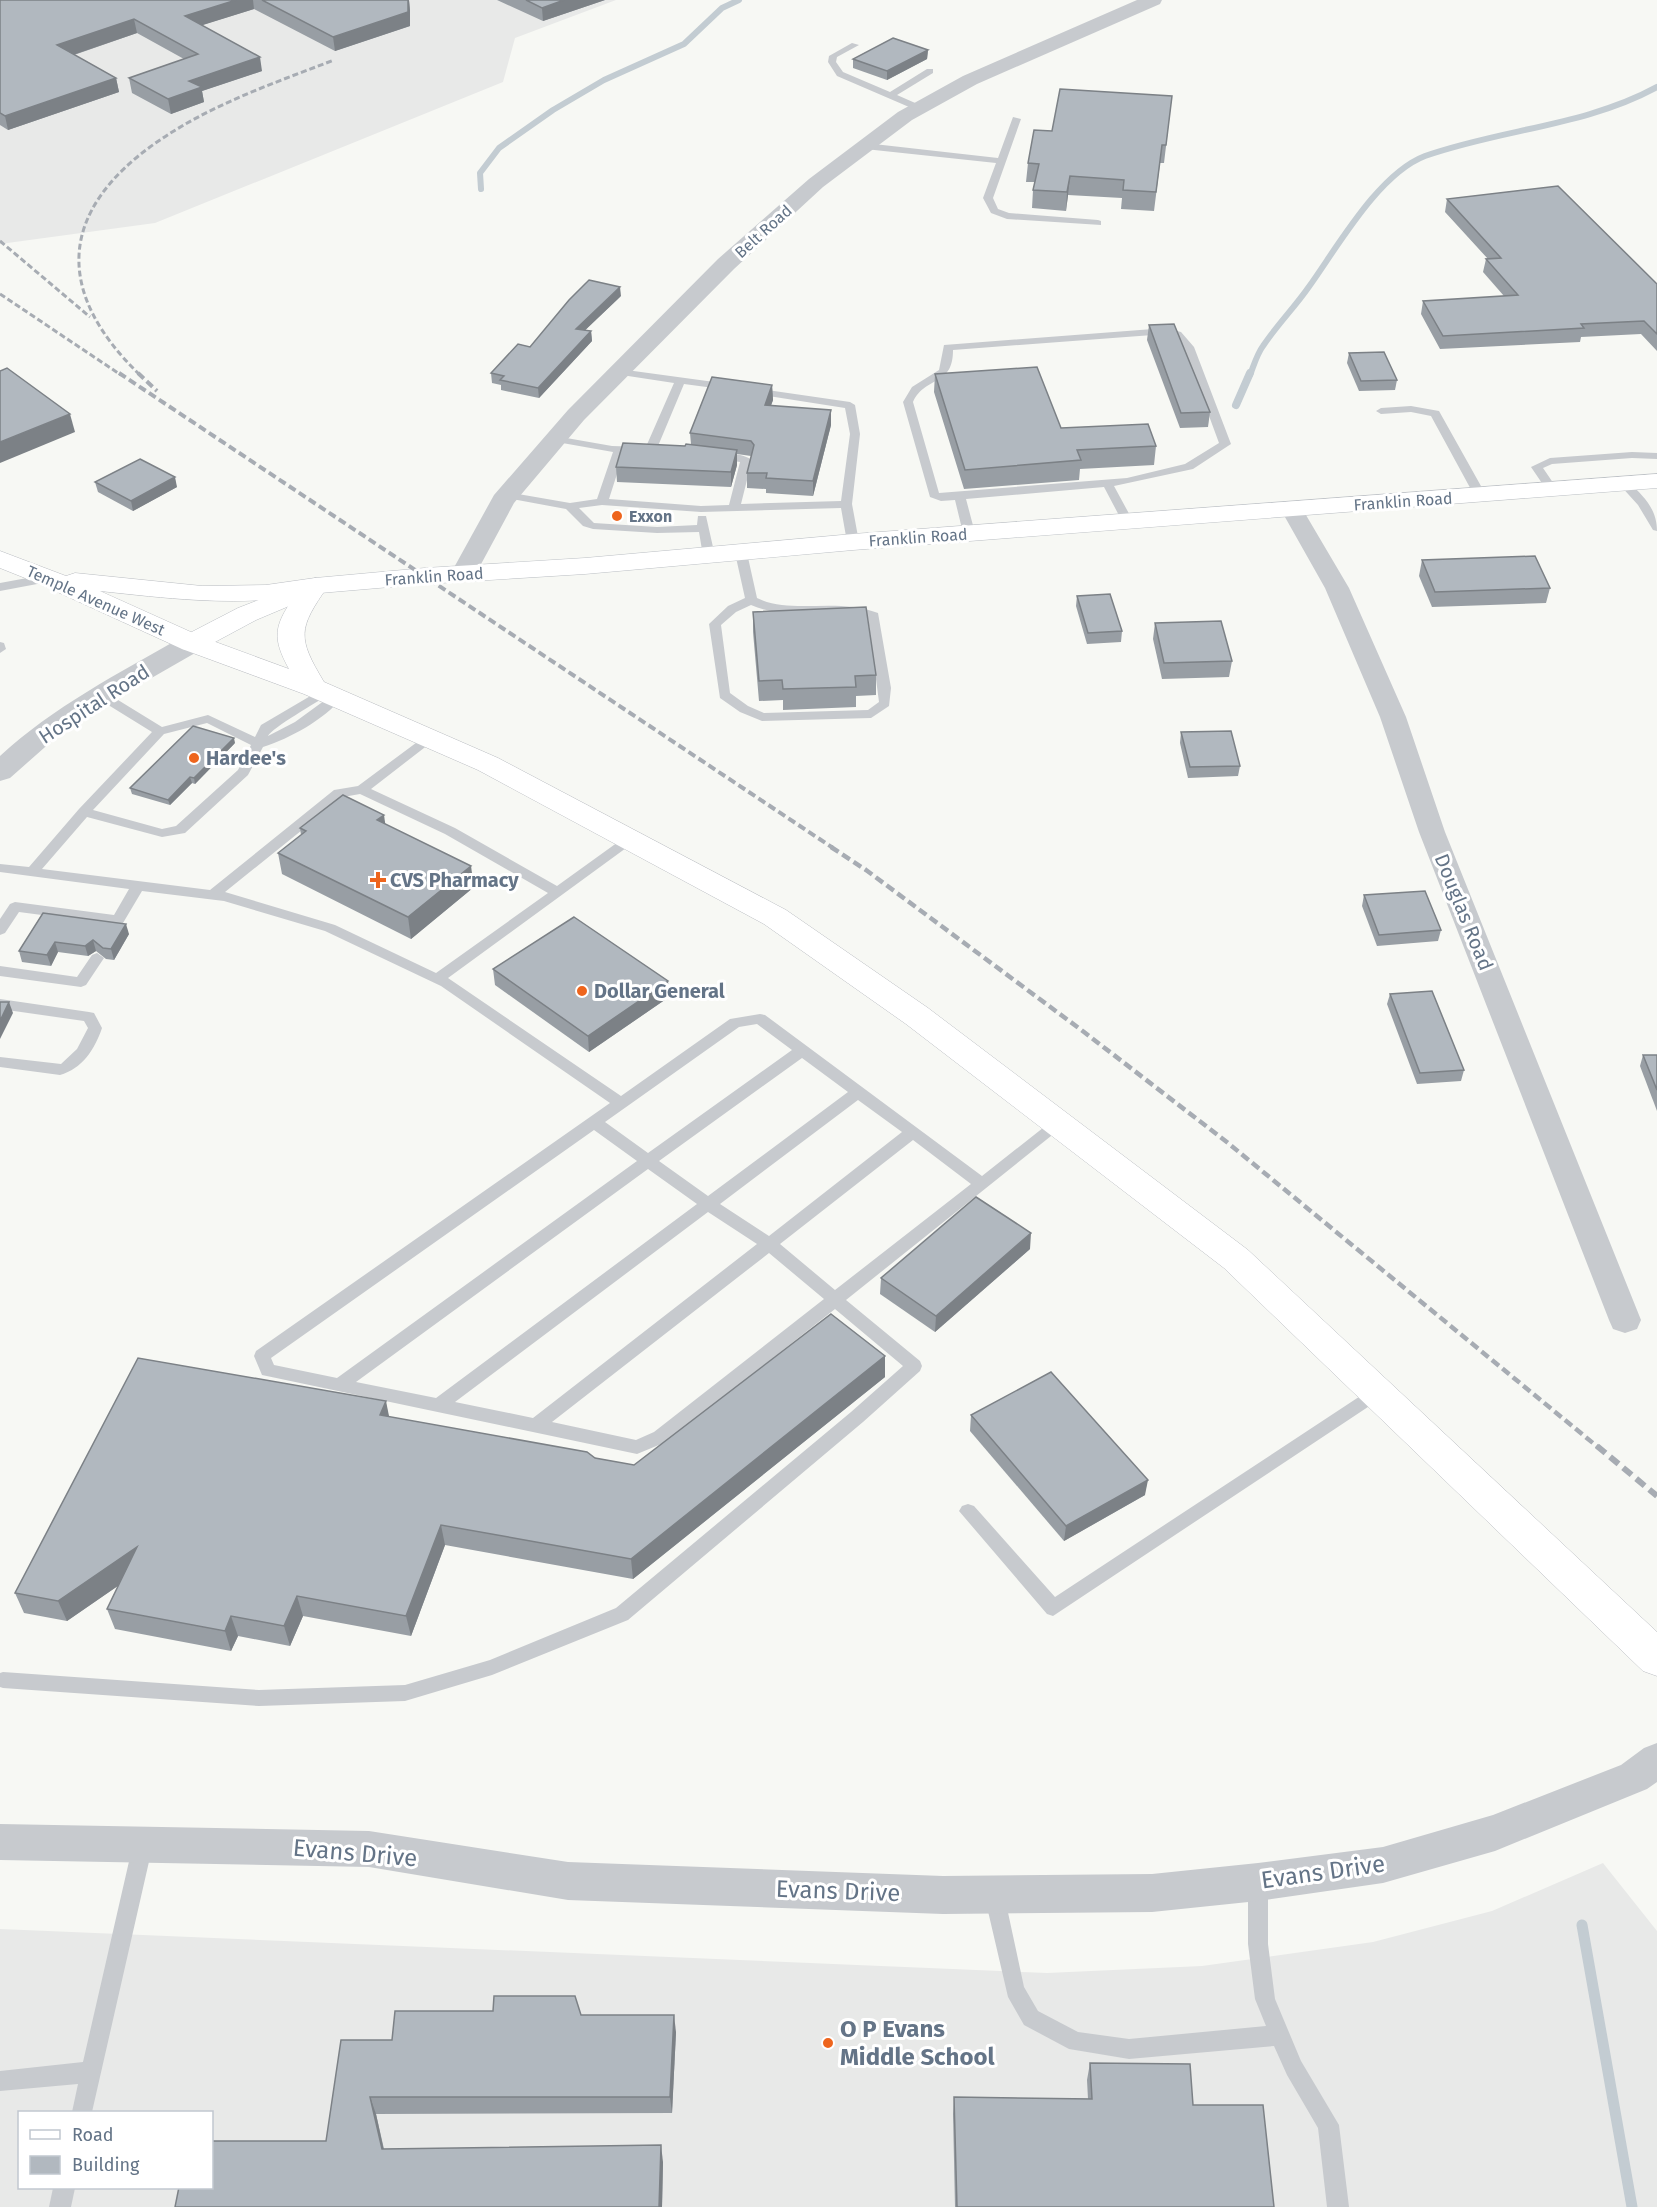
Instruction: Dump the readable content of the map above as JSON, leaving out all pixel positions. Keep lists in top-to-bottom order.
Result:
{
  "streets": {
    "main road": ["Franklin Road", "Temple Avenue West"],
    "street": [
      "Belt Road",
      "Hospital Road",
      "Douglas Road",
      "Evans Drive"
    ]
  },
  "crossings": [
    ["Belt Road", "Franklin Road"],
    ["Franklin Road", "Temple Avenue West"],
    ["Franklin Road", "Hospital Road"],
    ["Franklin Road", "Douglas Road"],
    ["Temple Avenue West", "Hospital Road"]
  ],
  "places": {
    "other": [
      "Exxon",
      "Hardee's",
      "Dollar General",
      "O P Evans Middle School"
    ],
    "health": ["CVS Pharmacy"]
  },
  "legend": ["Road", "Building"]
}
